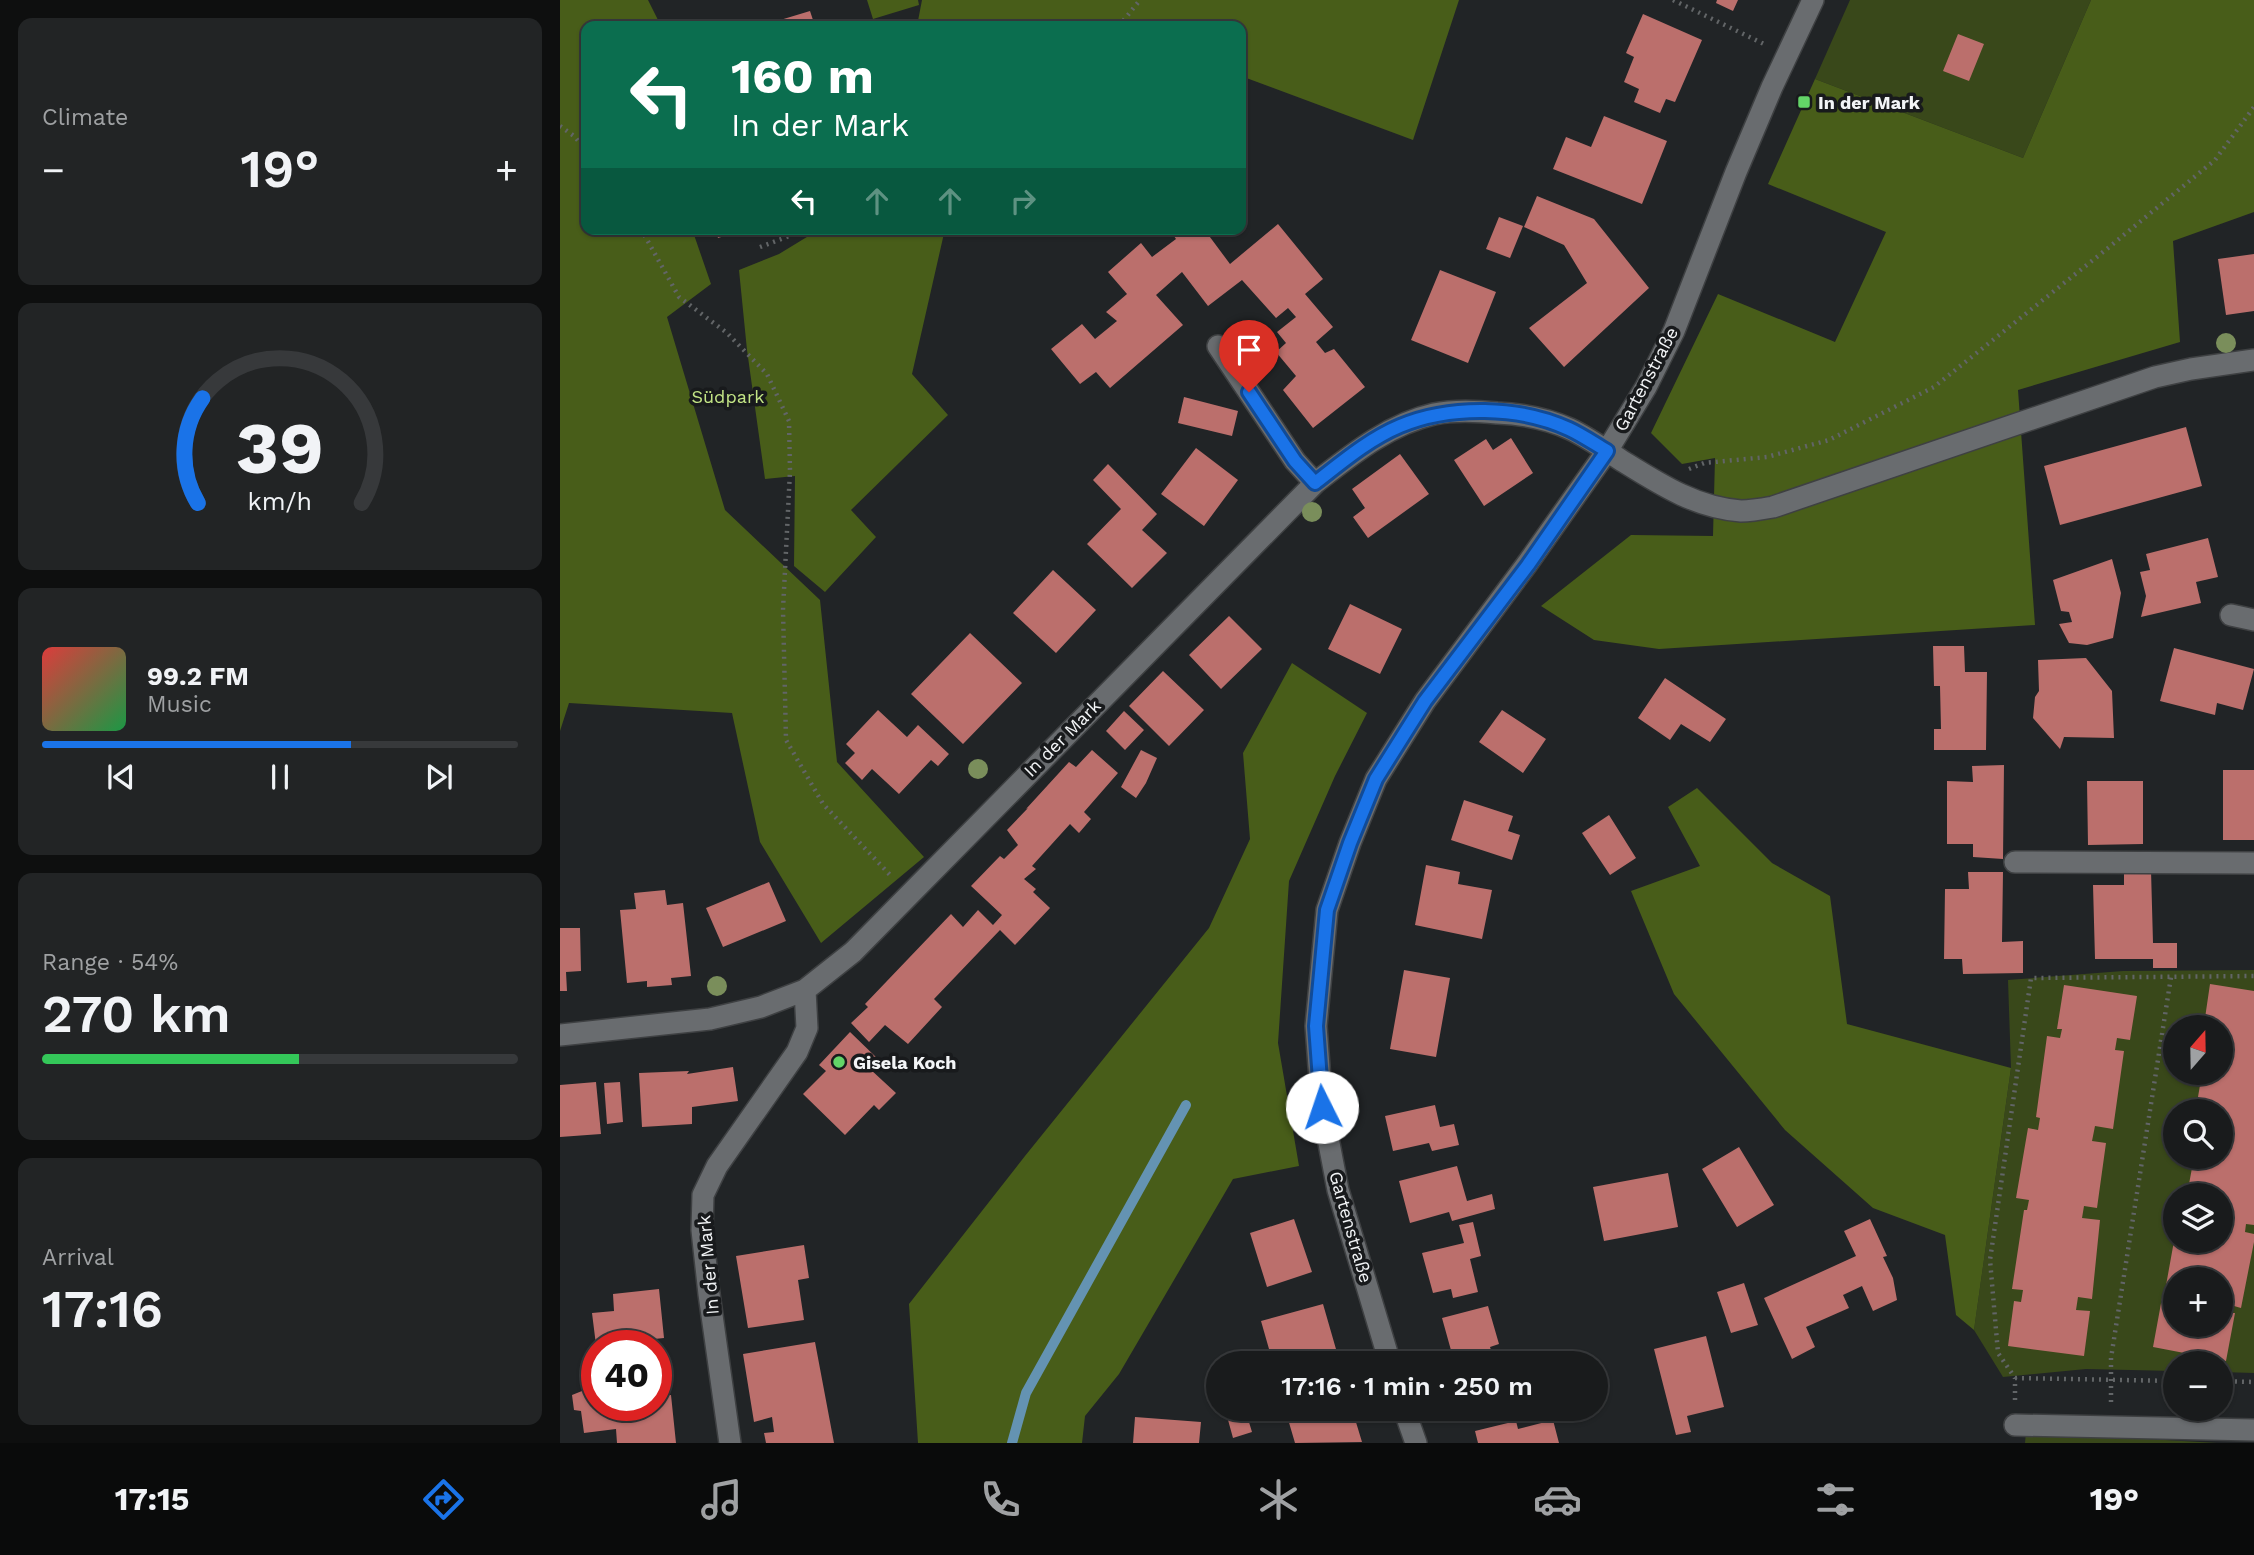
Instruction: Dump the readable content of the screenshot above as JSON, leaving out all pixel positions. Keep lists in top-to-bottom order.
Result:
{
  "streets": {
    "street": ["Gartenstraße", "In der Mark"]
  },
  "crossings": [
    ["Gartenstraße", "In der Mark"]
  ],
  "parks": ["Südpark"],
  "places": {
    "transit": ["In der Mark"],
    "other": ["Gisela Koch"]
  },
  "north": "top",
  "page": {
    "tile": [
      "Climate",
      ["Range · 54%", "270 km"],
      ["Arrival", "17:16"]
    ],
    "turn": ["160 m", "In der Mark"],
    "heat": ["−", "19°", "+"],
    "song": ["99.2 FM", "Music"],
    "map_buttons": ["+", "−"],
    "limit": "40",
    "trip": "17:16 · 1 min · 250 m",
    "tabs": ["17:15", "19°"],
    "gauge": ["39", "km/h"]
  }
}
